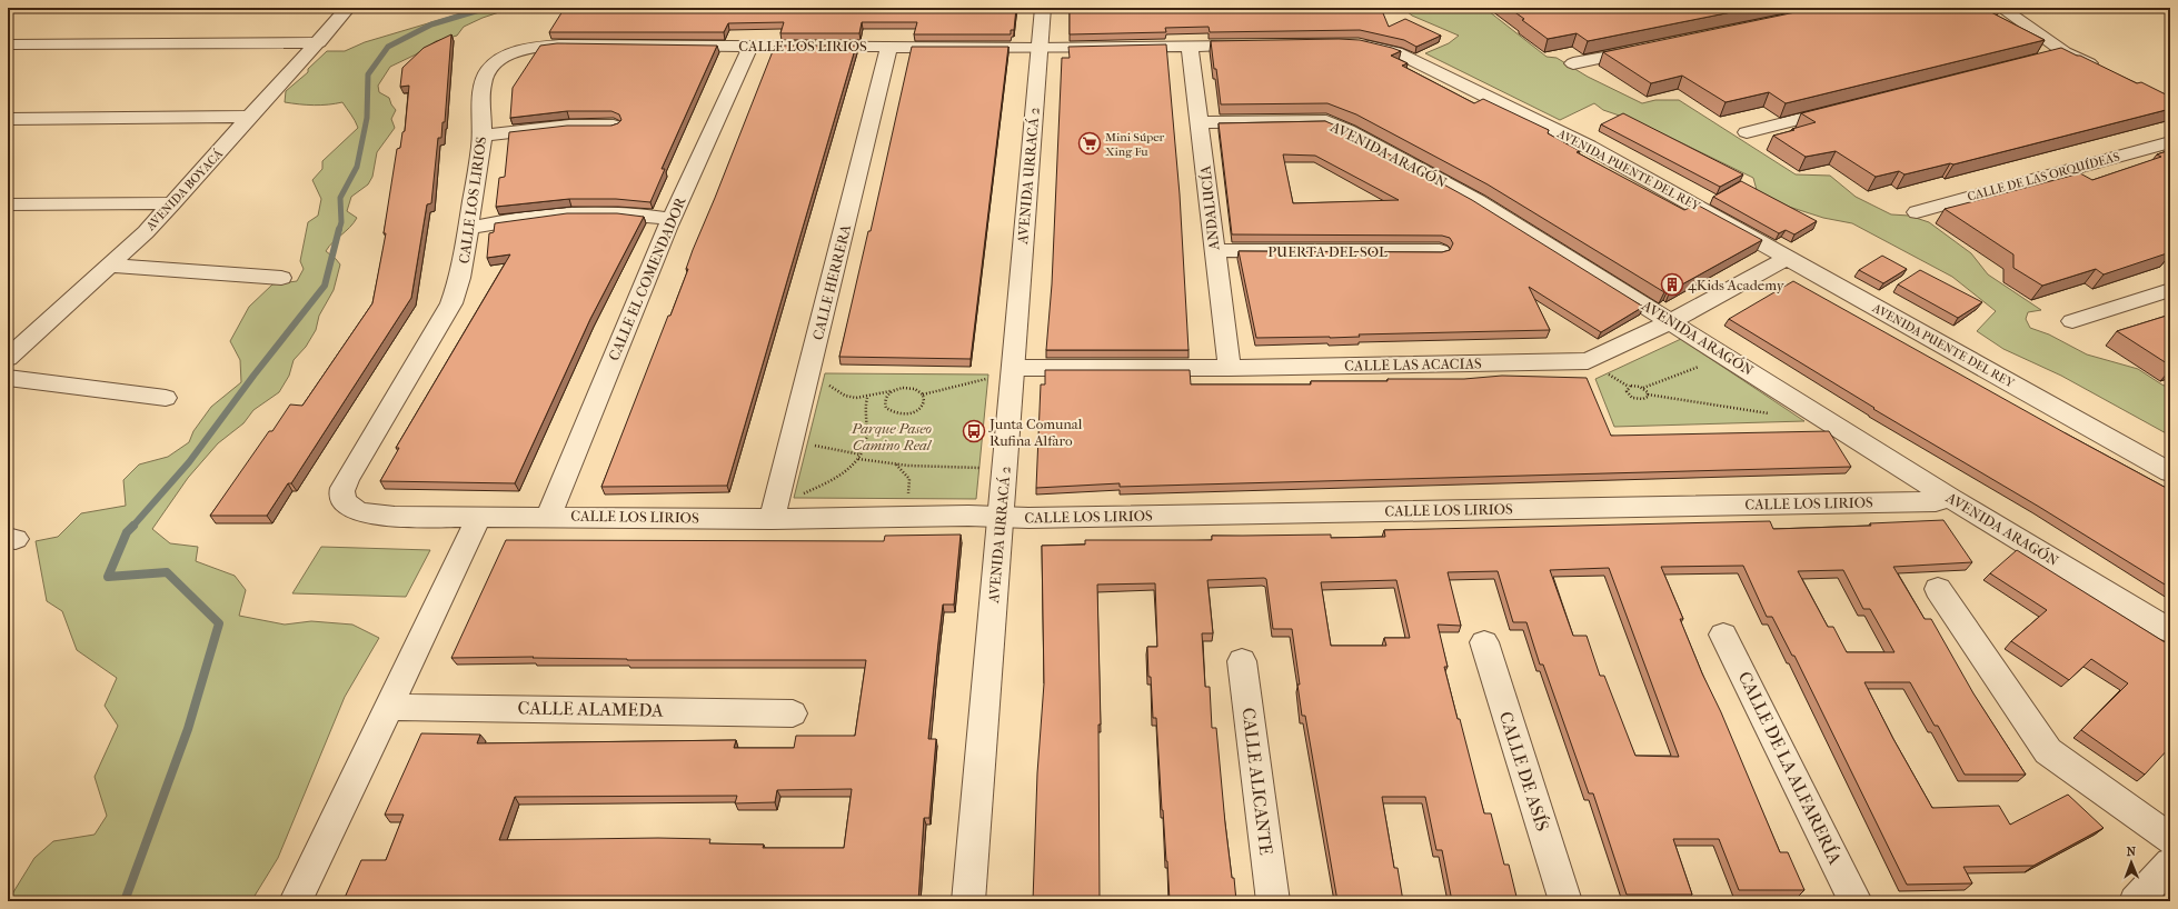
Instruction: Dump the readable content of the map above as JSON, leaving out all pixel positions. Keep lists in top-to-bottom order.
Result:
{
  "streets": {
    "street": [
      "CALLE LOS LIRIOS",
      "AVENIDA ARAGÓN",
      "AVENIDA PUENTE DEL REY",
      "AVENIDA URRACÁ 2",
      "CALLE DE LAS ORQUÍDEAS",
      "AVENIDA BOYACÁ",
      "ANDALUCÍA",
      "PUERTA DEL SOL",
      "CALLE EL COMENDADOR",
      "CALLE HERRERA",
      "CALLE LAS ACACIAS",
      "CALLE ALAMEDA",
      "CALLE DE LA ALFARERÍA",
      "CALLE DE ASÍS",
      "CALLE ALICANTE"
    ]
  },
  "crossings": [
    ["CALLE LOS LIRIOS", "AVENIDA ARAGÓN"],
    ["CALLE LOS LIRIOS", "AVENIDA URRACÁ 2"],
    ["CALLE LOS LIRIOS", "CALLE EL COMENDADOR"],
    ["CALLE LOS LIRIOS", "CALLE HERRERA"],
    ["AVENIDA ARAGÓN", "ANDALUCÍA"],
    ["AVENIDA ARAGÓN", "CALLE LAS ACACIAS"],
    ["AVENIDA PUENTE DEL REY", "CALLE LAS ACACIAS"],
    ["AVENIDA URRACÁ 2", "CALLE LAS ACACIAS"],
    ["ANDALUCÍA", "PUERTA DEL SOL"],
    ["ANDALUCÍA", "CALLE LAS ACACIAS"]
  ],
  "parks": ["Parque Paseo Camino Real"],
  "places": {
    "supermarket": ["Mini Súper Xing Fu"],
    "building": ["4Kids Academy"],
    "bus stop": ["Junta Comunal Rufina Alfaro"]
  },
  "north": "top"
}
